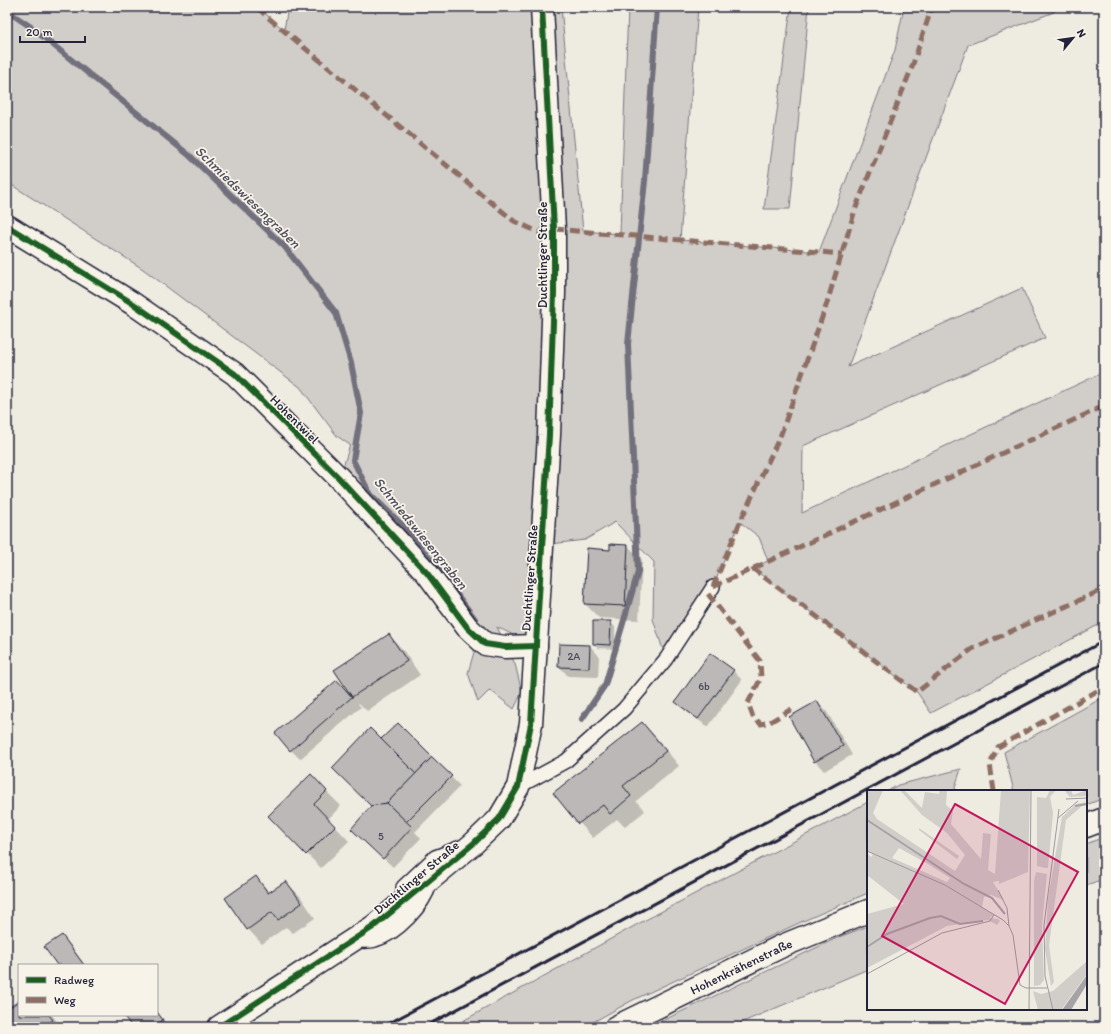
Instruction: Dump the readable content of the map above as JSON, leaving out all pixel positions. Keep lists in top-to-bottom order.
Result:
{
  "streets": {
    "street": ["Duchtlinger Straße", "Hohentwiel", "Hohenkrähenstraße"]
  },
  "crossings": [
    ["Duchtlinger Straße", "Hohentwiel"]
  ],
  "water": ["Schmiedswiesengraben"],
  "house_numbers": ["2A", "6b", "5"],
  "legend": ["Radweg", "Weg"],
  "scale_bar": "20 m",
  "north": "top right"
}
